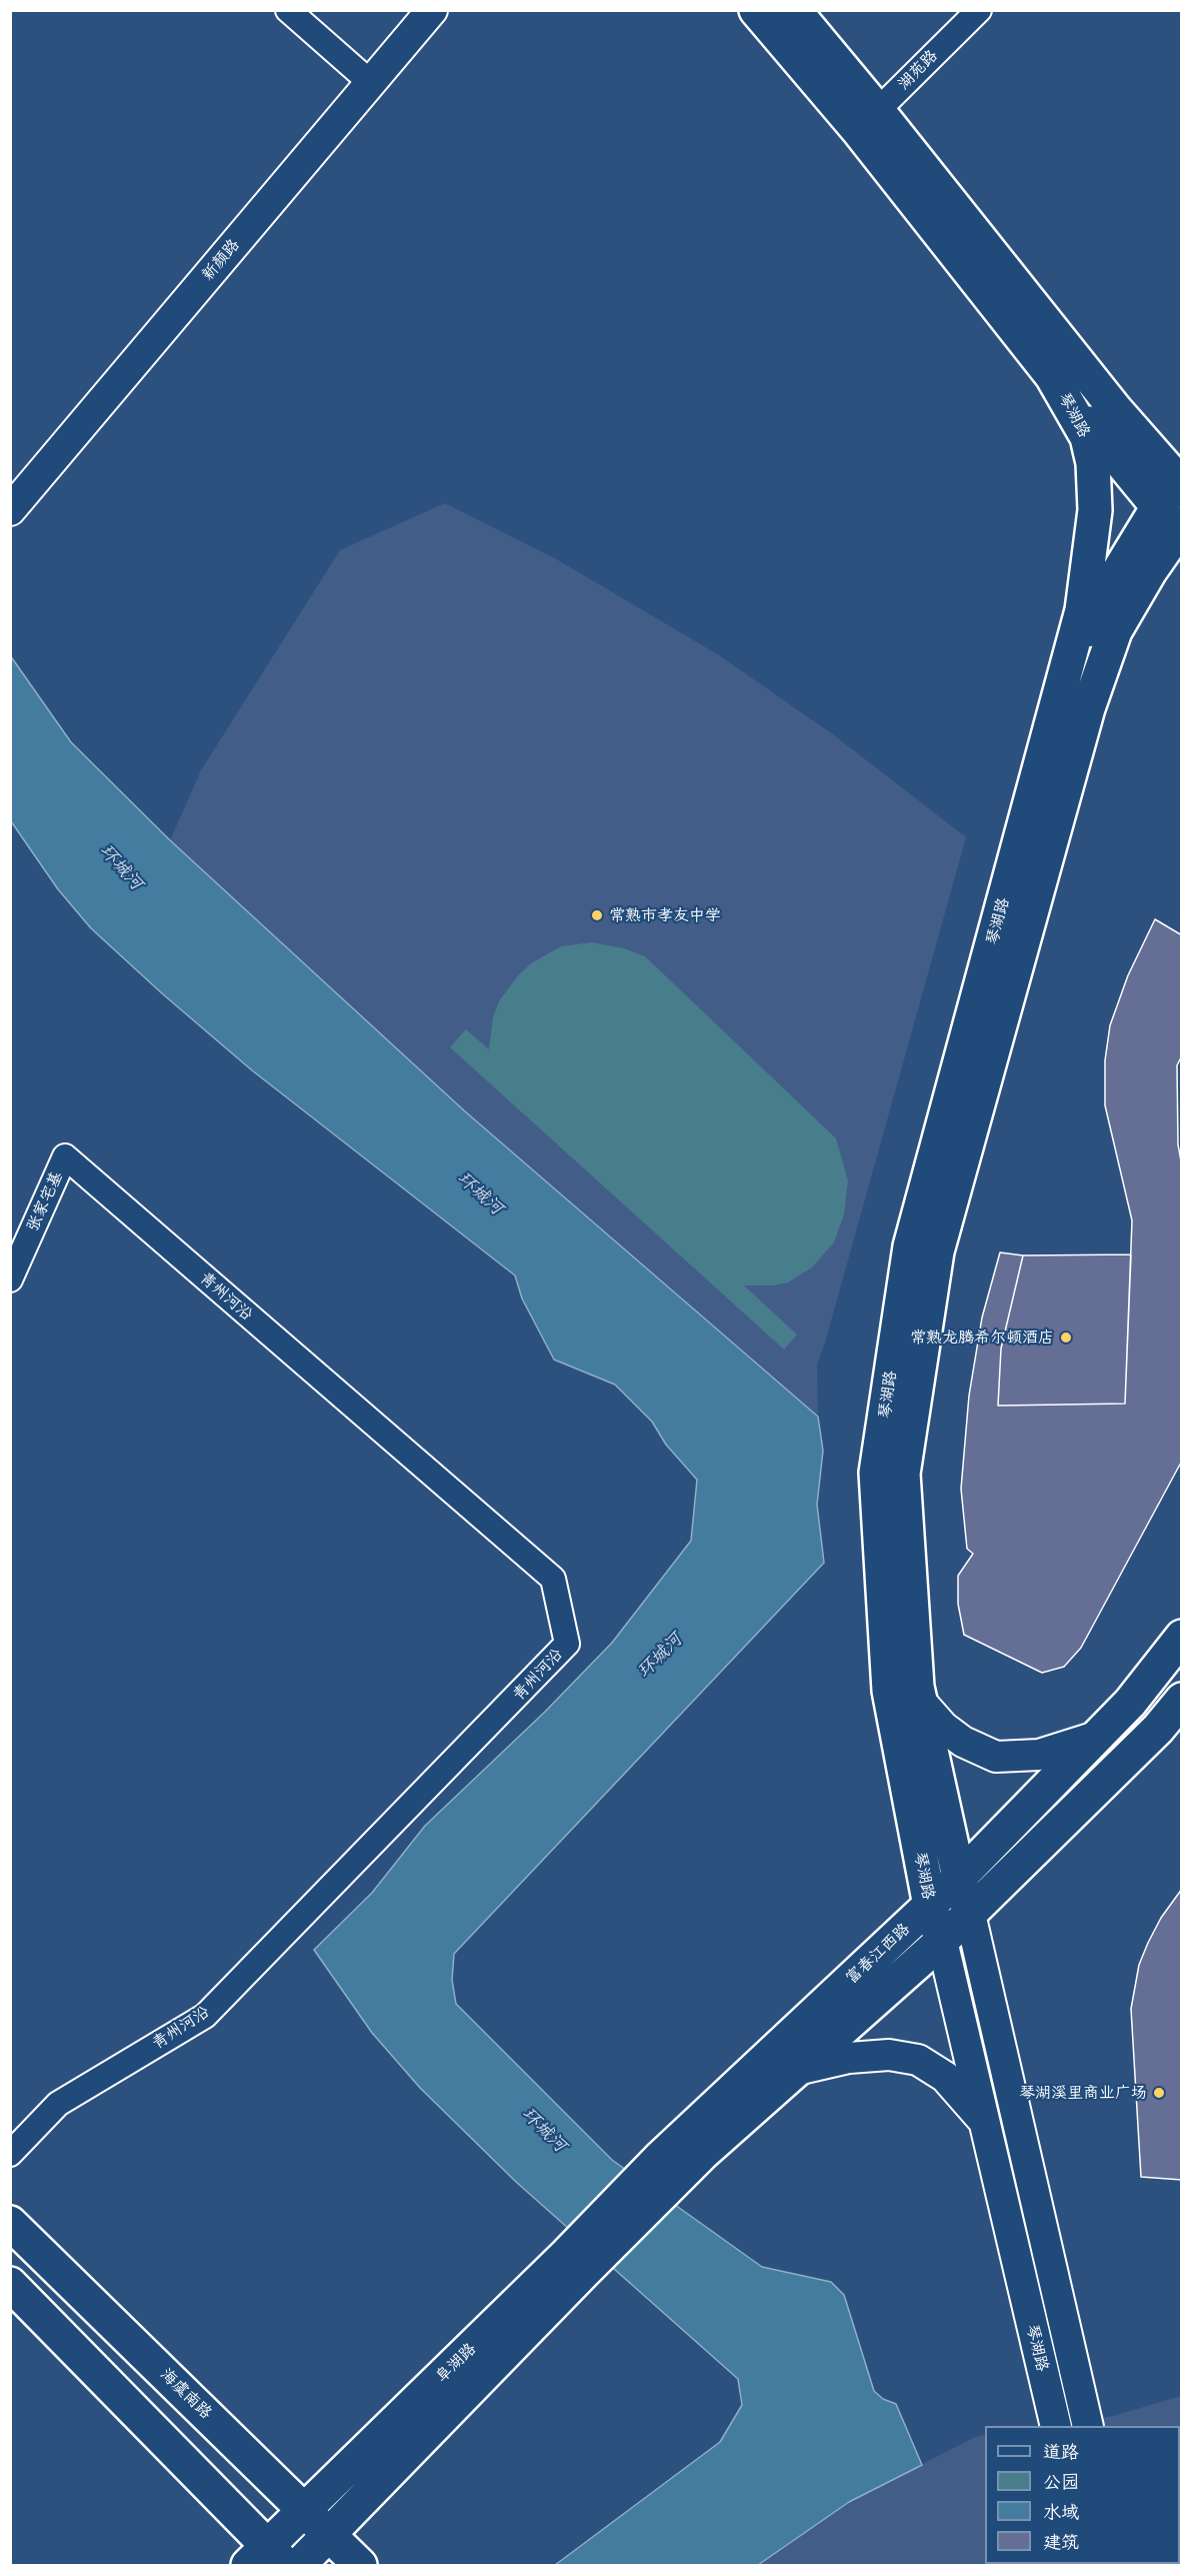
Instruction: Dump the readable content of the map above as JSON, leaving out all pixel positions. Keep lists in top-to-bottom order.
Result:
{
  "streets": {
    "main road": [
      "琴湖路",
      "富春江西路",
      "阜湖路",
      "海虞南路"
    ],
    "street": [
      "湖苑路",
      "新颜路",
      "张家宅基",
      "青州河沿"
    ]
  },
  "crossings": [
    ["湖苑路", "琴湖路"],
    ["琴湖路", "富春江西路"],
    ["张家宅基", "青州河沿"],
    ["富春江西路", "阜湖路"],
    ["阜湖路", "海虞南路"]
  ],
  "water": ["环城河"],
  "places": ["常熟市孝友中学", "常熟龙腾希尔顿酒店", "琴湖溪里商业广场"],
  "legend": [
    "道路",
    "公园",
    "水域",
    "建筑"
  ]
}
